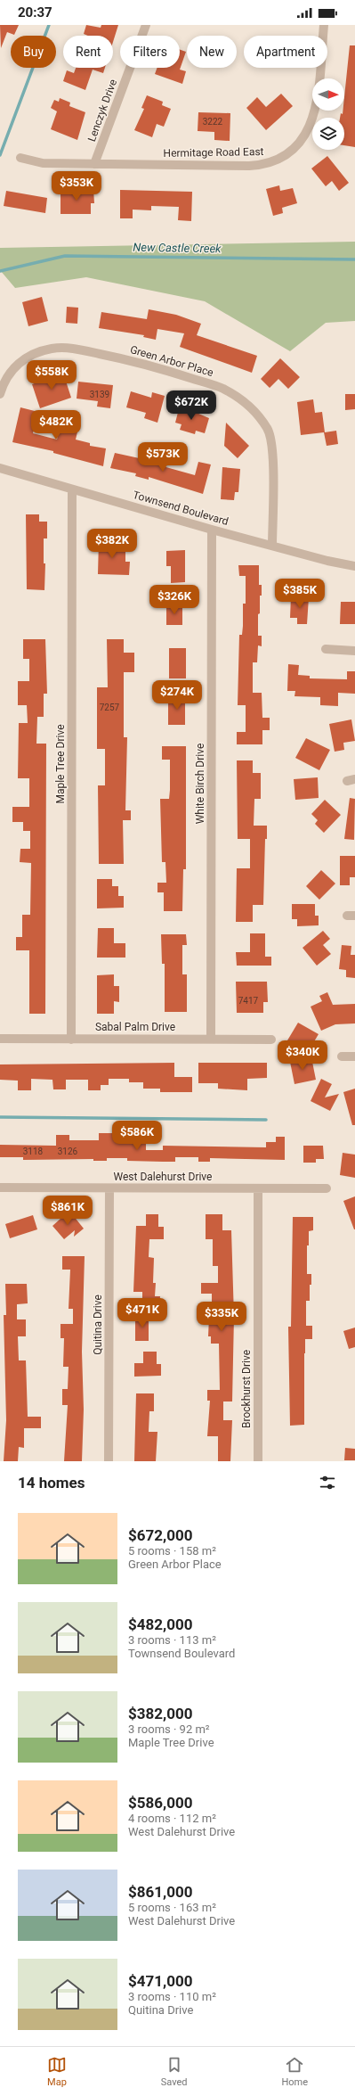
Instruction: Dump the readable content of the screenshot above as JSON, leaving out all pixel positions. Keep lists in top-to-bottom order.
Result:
{
  "streets": {
    "street": [
      "Lenczyk Drive",
      "Hermitage Road East",
      "Green Arbor Place",
      "Townsend Boulevard",
      "Maple Tree Drive",
      "White Birch Drive",
      "Sabal Palm Drive",
      "West Dalehurst Drive",
      "Quitina Drive",
      "Brockhurst Drive"
    ]
  },
  "crossings": [
    ["Lenczyk Drive", "Hermitage Road East"],
    ["Green Arbor Place", "Townsend Boulevard"],
    ["Townsend Boulevard", "Maple Tree Drive"],
    ["Townsend Boulevard", "White Birch Drive"],
    ["Maple Tree Drive", "Sabal Palm Drive"],
    ["White Birch Drive", "Sabal Palm Drive"],
    ["West Dalehurst Drive", "Quitina Drive"],
    ["West Dalehurst Drive", "Brockhurst Drive"]
  ],
  "water": ["New Castle Creek"],
  "house_numbers": [
    "3222",
    "3139",
    "7257",
    "7417",
    "3118",
    "3126"
  ],
  "north": "right",
  "page": {
    "status": "20:37",
    "chip": [
      "Buy",
      "Rent",
      "Filters",
      "New",
      "Apartment"
    ],
    "price": [
      "$353K",
      "$558K",
      "$672K",
      "$482K",
      "$573K",
      "$382K",
      "$385K",
      "$326K",
      "$274K",
      "$340K",
      "$586K",
      "$861K",
      "$471K",
      "$335K"
    ],
    "heading": "14 homes",
    "list": [
      {
        "name": "$672,000",
        "note": "5 rooms · 158 m² · Green Arbor Place"
      },
      {
        "name": "$482,000",
        "note": "3 rooms · 113 m² · Townsend Boulevard"
      },
      {
        "name": "$382,000",
        "note": "3 rooms · 92 m² · Maple Tree Drive"
      },
      {
        "name": "$586,000",
        "note": "4 rooms · 112 m² · West Dalehurst Drive"
      },
      {
        "name": "$861,000",
        "note": "5 rooms · 163 m² · West Dalehurst Drive"
      },
      {
        "name": "$471,000",
        "note": "3 rooms · 110 m² · Quitina Drive"
      }
    ],
    "tabs": ["Map", "Saved", "Home"]
  }
}
